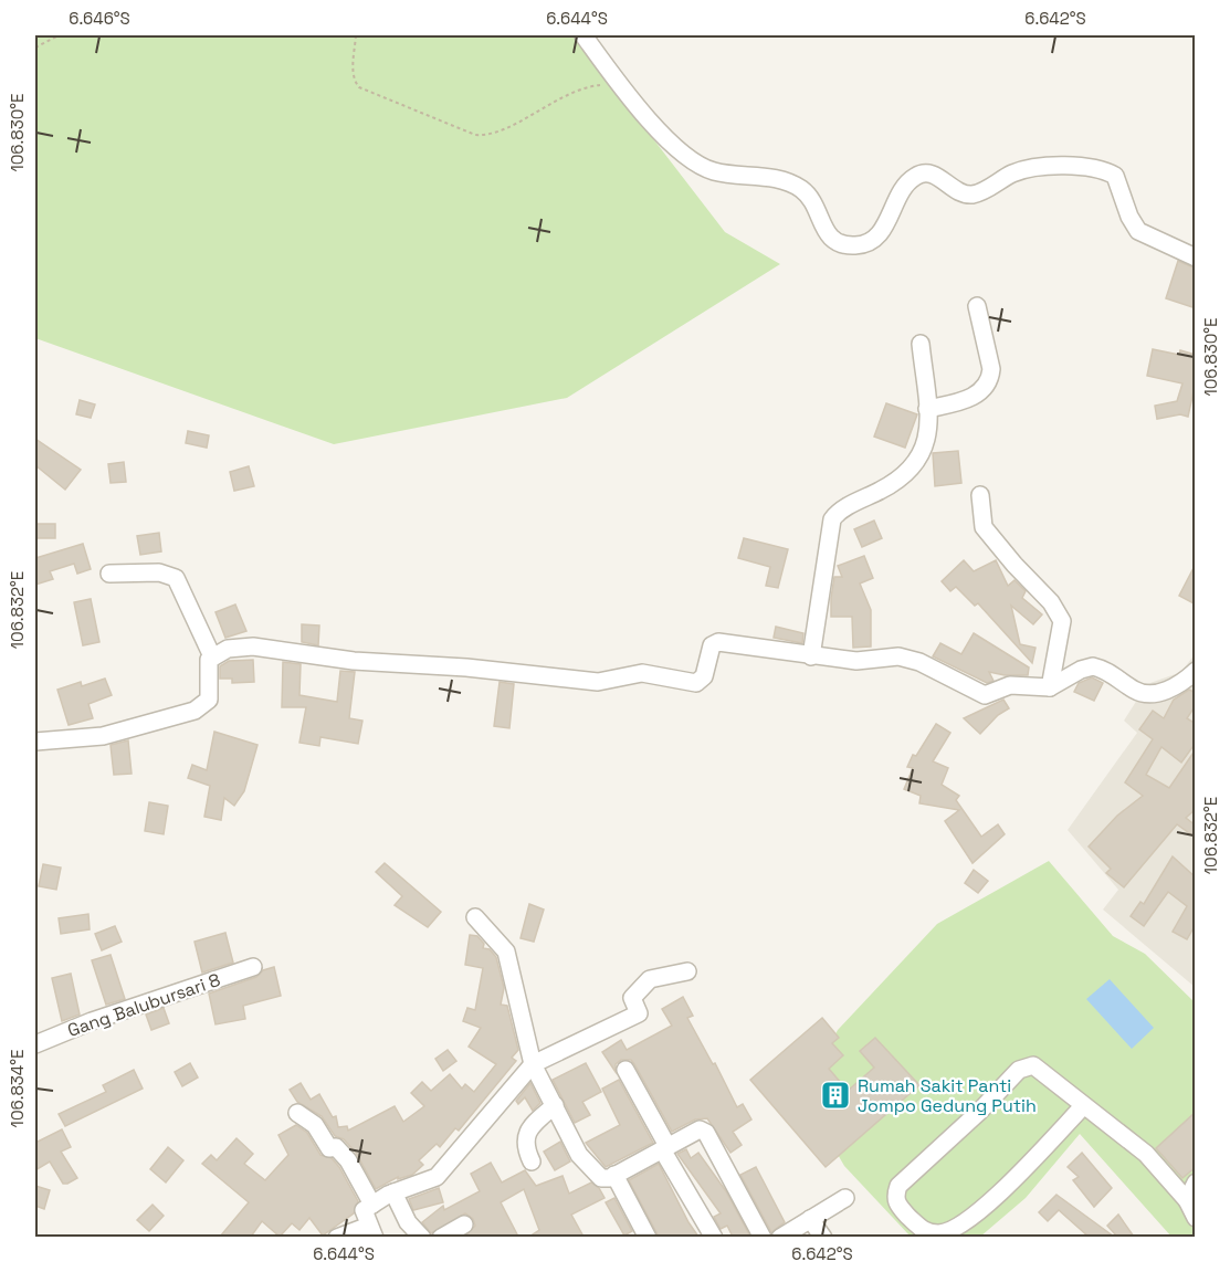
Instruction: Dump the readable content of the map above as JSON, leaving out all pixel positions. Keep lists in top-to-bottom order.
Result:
{
  "streets": {
    "street": ["Gang Balubursari 8"]
  },
  "places": {
    "building": ["Rumah Sakit Panti Jompo Gedung Putih"]
  },
  "coordinates": [
    "6.646°S",
    "6.644°S",
    "6.642°S",
    "106.830°E",
    "106.832°E",
    "106.834°E"
  ]
}
